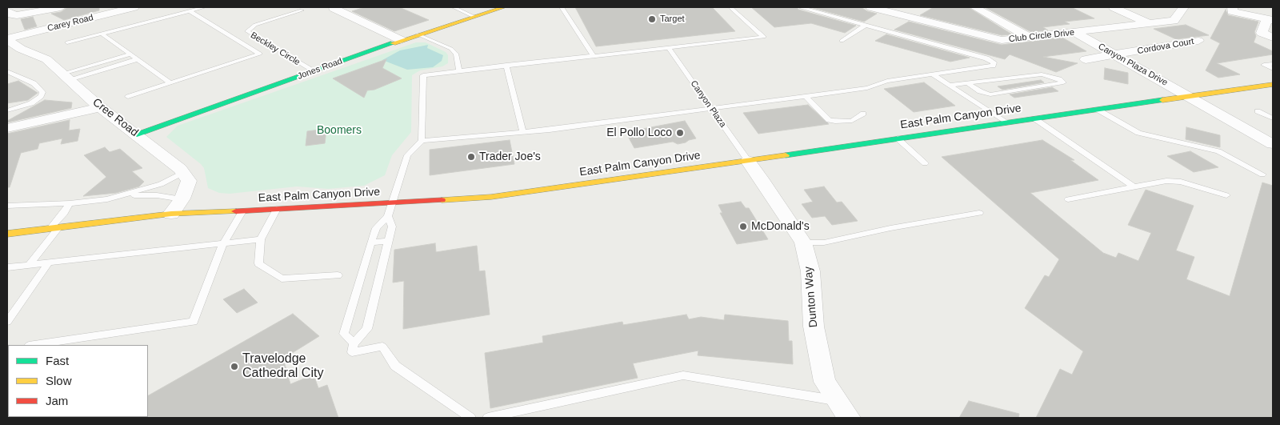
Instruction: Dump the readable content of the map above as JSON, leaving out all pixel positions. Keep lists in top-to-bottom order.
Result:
{
  "streets": {
    "main road": ["Jones Road", "East Palm Canyon Drive"],
    "street": [
      "Carey Road",
      "Club Circle Drive",
      "Cordova Court",
      "Canyon Plaza Drive",
      "Cree Road",
      "Dunton Way"
    ],
    "lane": ["Beckley Circle", "Canyon Plaza"]
  },
  "crossings": [
    ["Carey Road", "Cree Road"],
    ["Club Circle Drive", "Canyon Plaza Drive"],
    ["Cordova Court", "Canyon Plaza Drive"],
    ["Beckley Circle", "Jones Road"],
    ["Canyon Plaza Drive", "East Palm Canyon Drive"],
    ["Jones Road", "Cree Road"],
    ["Canyon Plaza", "East Palm Canyon Drive"],
    ["Canyon Plaza", "Dunton Way"],
    ["East Palm Canyon Drive", "Dunton Way"]
  ],
  "parks": ["Boomers"],
  "places": [
    "Target",
    "El Pollo Loco",
    "Trader Joe's",
    "McDonald's",
    "Travelodge Cathedral City"
  ],
  "legend": ["Fast", "Slow", "Jam"]
}
